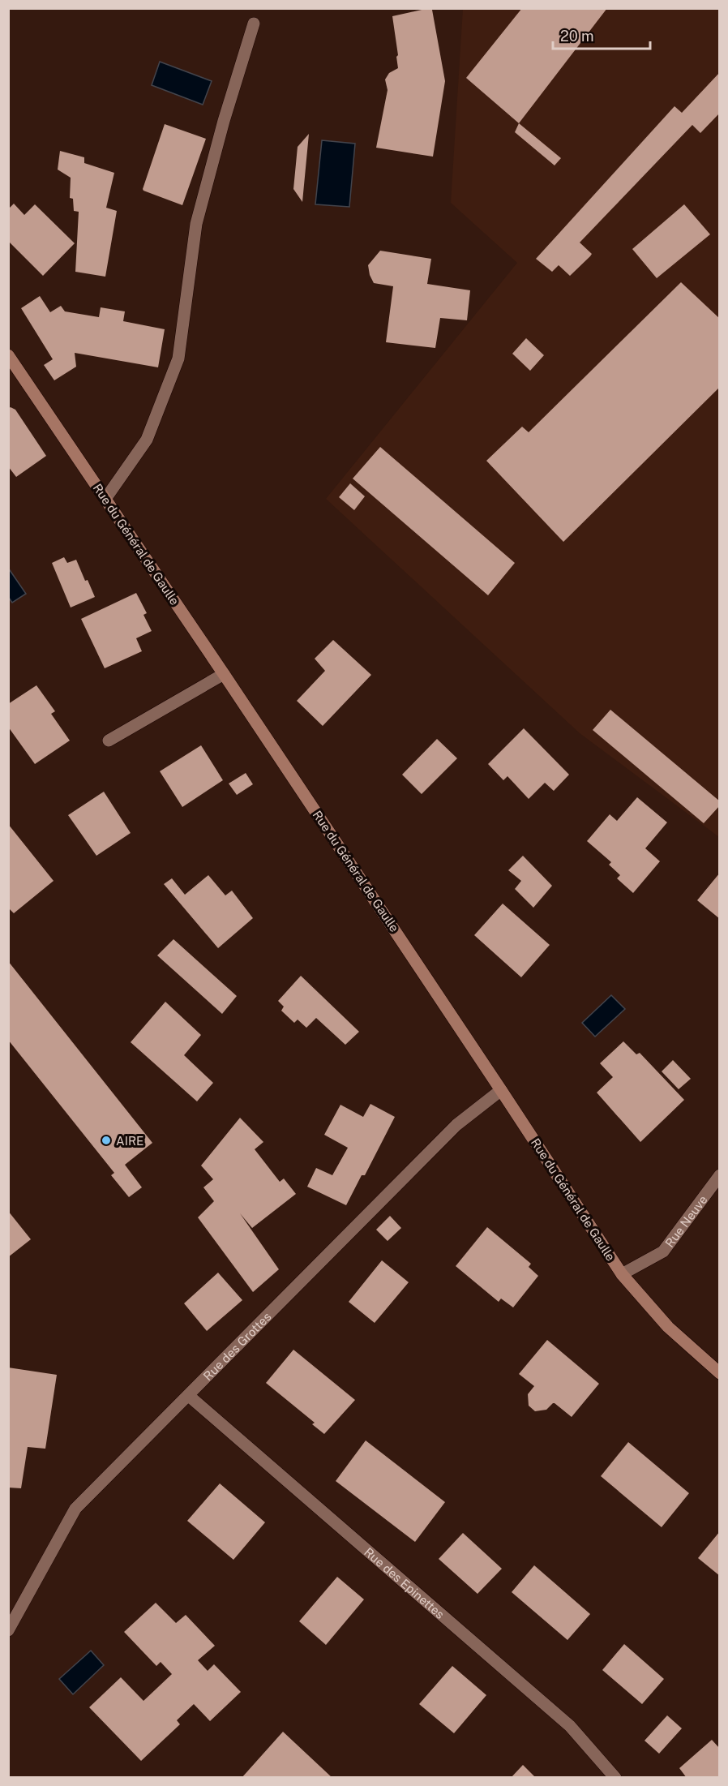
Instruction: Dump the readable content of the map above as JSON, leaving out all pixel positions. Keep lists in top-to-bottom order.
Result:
{
  "streets": {
    "main road": ["Rue du Général de Gaulle"],
    "street": ["Rue Neuve", "Rue des Grottes", "Rue des Epinettes"]
  },
  "crossings": [
    ["Rue du Général de Gaulle", "Rue Neuve"],
    ["Rue du Général de Gaulle", "Rue des Grottes"],
    ["Rue des Grottes", "Rue des Epinettes"]
  ],
  "places": ["AIRE"],
  "scale_bar": "20 m"
}
